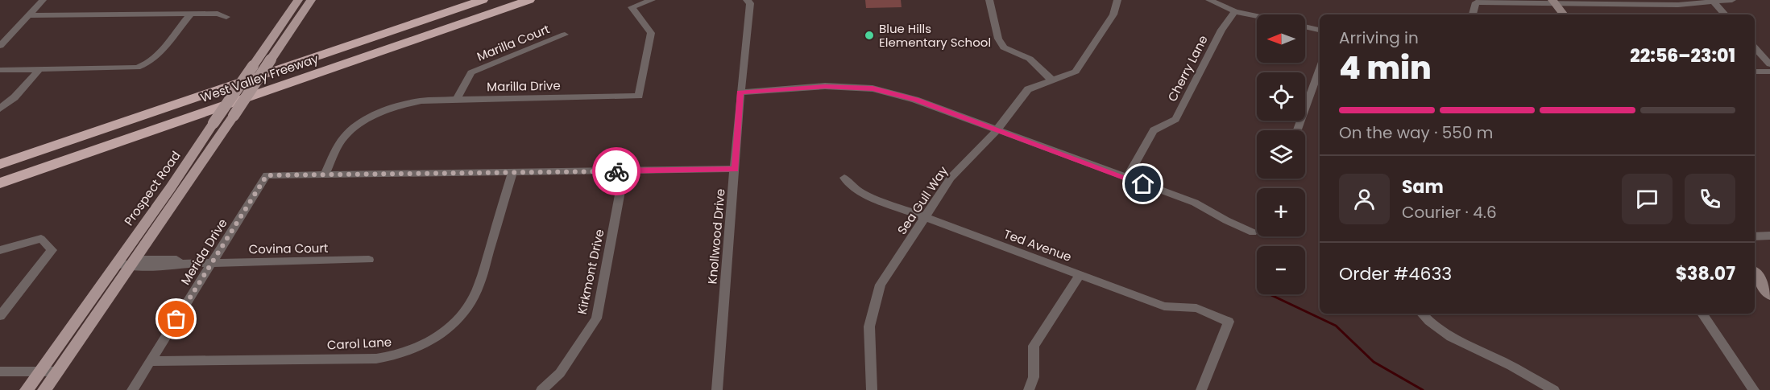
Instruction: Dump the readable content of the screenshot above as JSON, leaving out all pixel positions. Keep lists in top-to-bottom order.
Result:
{
  "streets": {
    "highway": ["West Valley Freeway"],
    "main road": ["Prospect Road"],
    "street": [
      "Marilla Court",
      "Cherry Lane",
      "Marilla Drive",
      "Sea Gull Way",
      "Knollwood Drive",
      "Ted Avenue",
      "Covina Court",
      "Merida Drive",
      "Kirkmont Drive",
      "Carol Lane"
    ]
  },
  "crossings": [
    ["Marilla Court", "Marilla Drive"],
    ["Marilla Drive", "Merida Drive"],
    ["Prospect Road", "Covina Court"],
    ["Sea Gull Way", "Ted Avenue"],
    ["Covina Court", "Merida Drive"],
    ["Merida Drive", "Carol Lane"]
  ],
  "places": ["Blue Hills Elementary School"],
  "north": "left",
  "page": {
    "map_buttons": ["+", "−"],
    "heading": ["4 min", "Arriving in", "22:56–23:01"],
    "panel": [
      "Sam",
      "Courier · 4.6",
      "Order #4633",
      "$38.07"
    ],
    "bar": "On the way · 550 m"
  }
}
